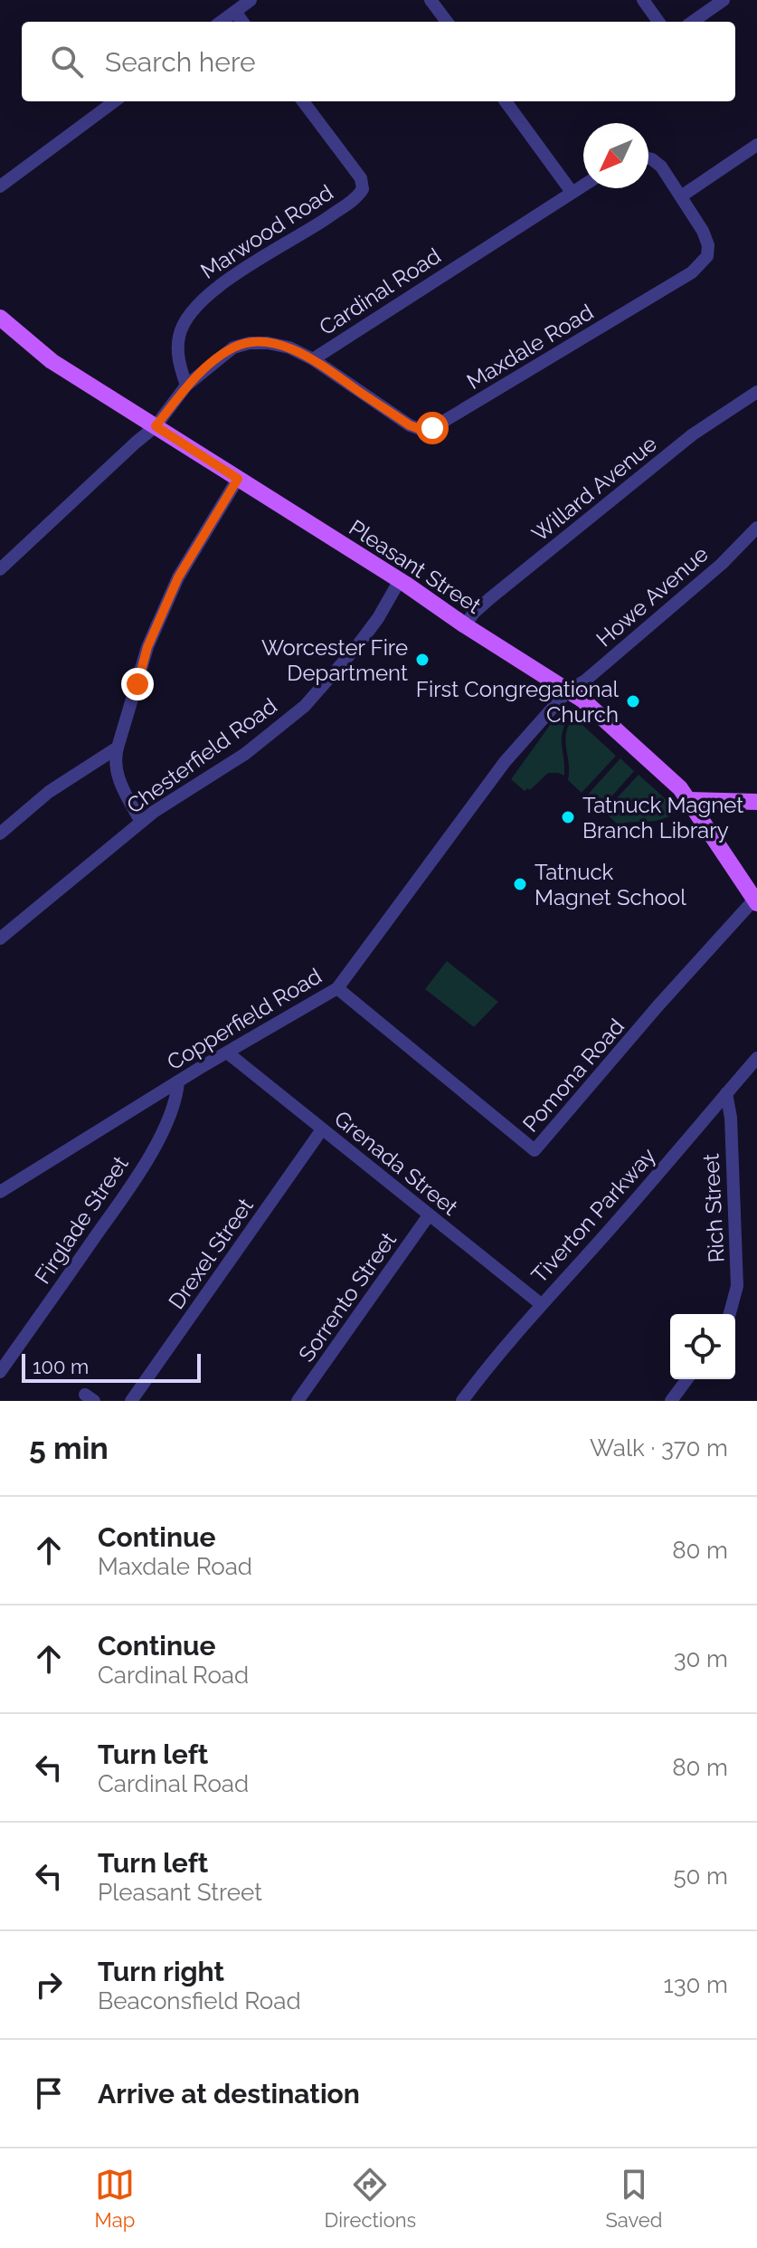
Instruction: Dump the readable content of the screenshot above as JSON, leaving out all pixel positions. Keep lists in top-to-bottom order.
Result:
{
  "streets": {
    "main road": ["Pleasant Street"],
    "street": [
      "Marwood Road",
      "Cardinal Road",
      "Maxdale Road",
      "Willard Avenue",
      "Howe Avenue",
      "Chesterfield Road",
      "Copperfield Road",
      "Pomona Road",
      "Grenada Street",
      "Rich Street",
      "Tiverton Parkway",
      "Firglade Street",
      "Drexel Street",
      "Sorrento Street"
    ]
  },
  "crossings": [
    ["Marwood Road", "Cardinal Road"],
    ["Cardinal Road", "Maxdale Road"],
    ["Cardinal Road", "Pleasant Street"],
    ["Willard Avenue", "Pleasant Street"],
    ["Pleasant Street", "Howe Avenue"],
    ["Pleasant Street", "Chesterfield Road"],
    ["Pleasant Street", "Copperfield Road"],
    ["Pleasant Street", "Pomona Road"],
    ["Howe Avenue", "Copperfield Road"],
    ["Copperfield Road", "Pomona Road"],
    ["Copperfield Road", "Grenada Street"],
    ["Copperfield Road", "Firglade Street"],
    ["Grenada Street", "Tiverton Parkway"],
    ["Grenada Street", "Drexel Street"],
    ["Grenada Street", "Sorrento Street"],
    ["Rich Street", "Tiverton Parkway"]
  ],
  "places": [
    "Worcester Fire Department",
    "First Congregational Church",
    "Tatnuck Magnet Branch Library",
    "Tatnuck Magnet School"
  ],
  "scale_bar": "100 m",
  "north": "bottom left",
  "page": {
    "search": "Search here",
    "scale": "100 m",
    "heading": ["5 min", "Walk · 370 m"],
    "list": [
      ["Continue", "Maxdale Road", "80 m"],
      ["Continue", "Cardinal Road", "30 m"],
      ["Turn left", "Cardinal Road", "80 m"],
      ["Turn left", "Pleasant Street", "50 m"],
      ["Turn right", "Beaconsfield Road", "130 m"],
      "Arrive at destination"
    ],
    "nav": ["Map", "Directions", "Saved"]
  }
}
